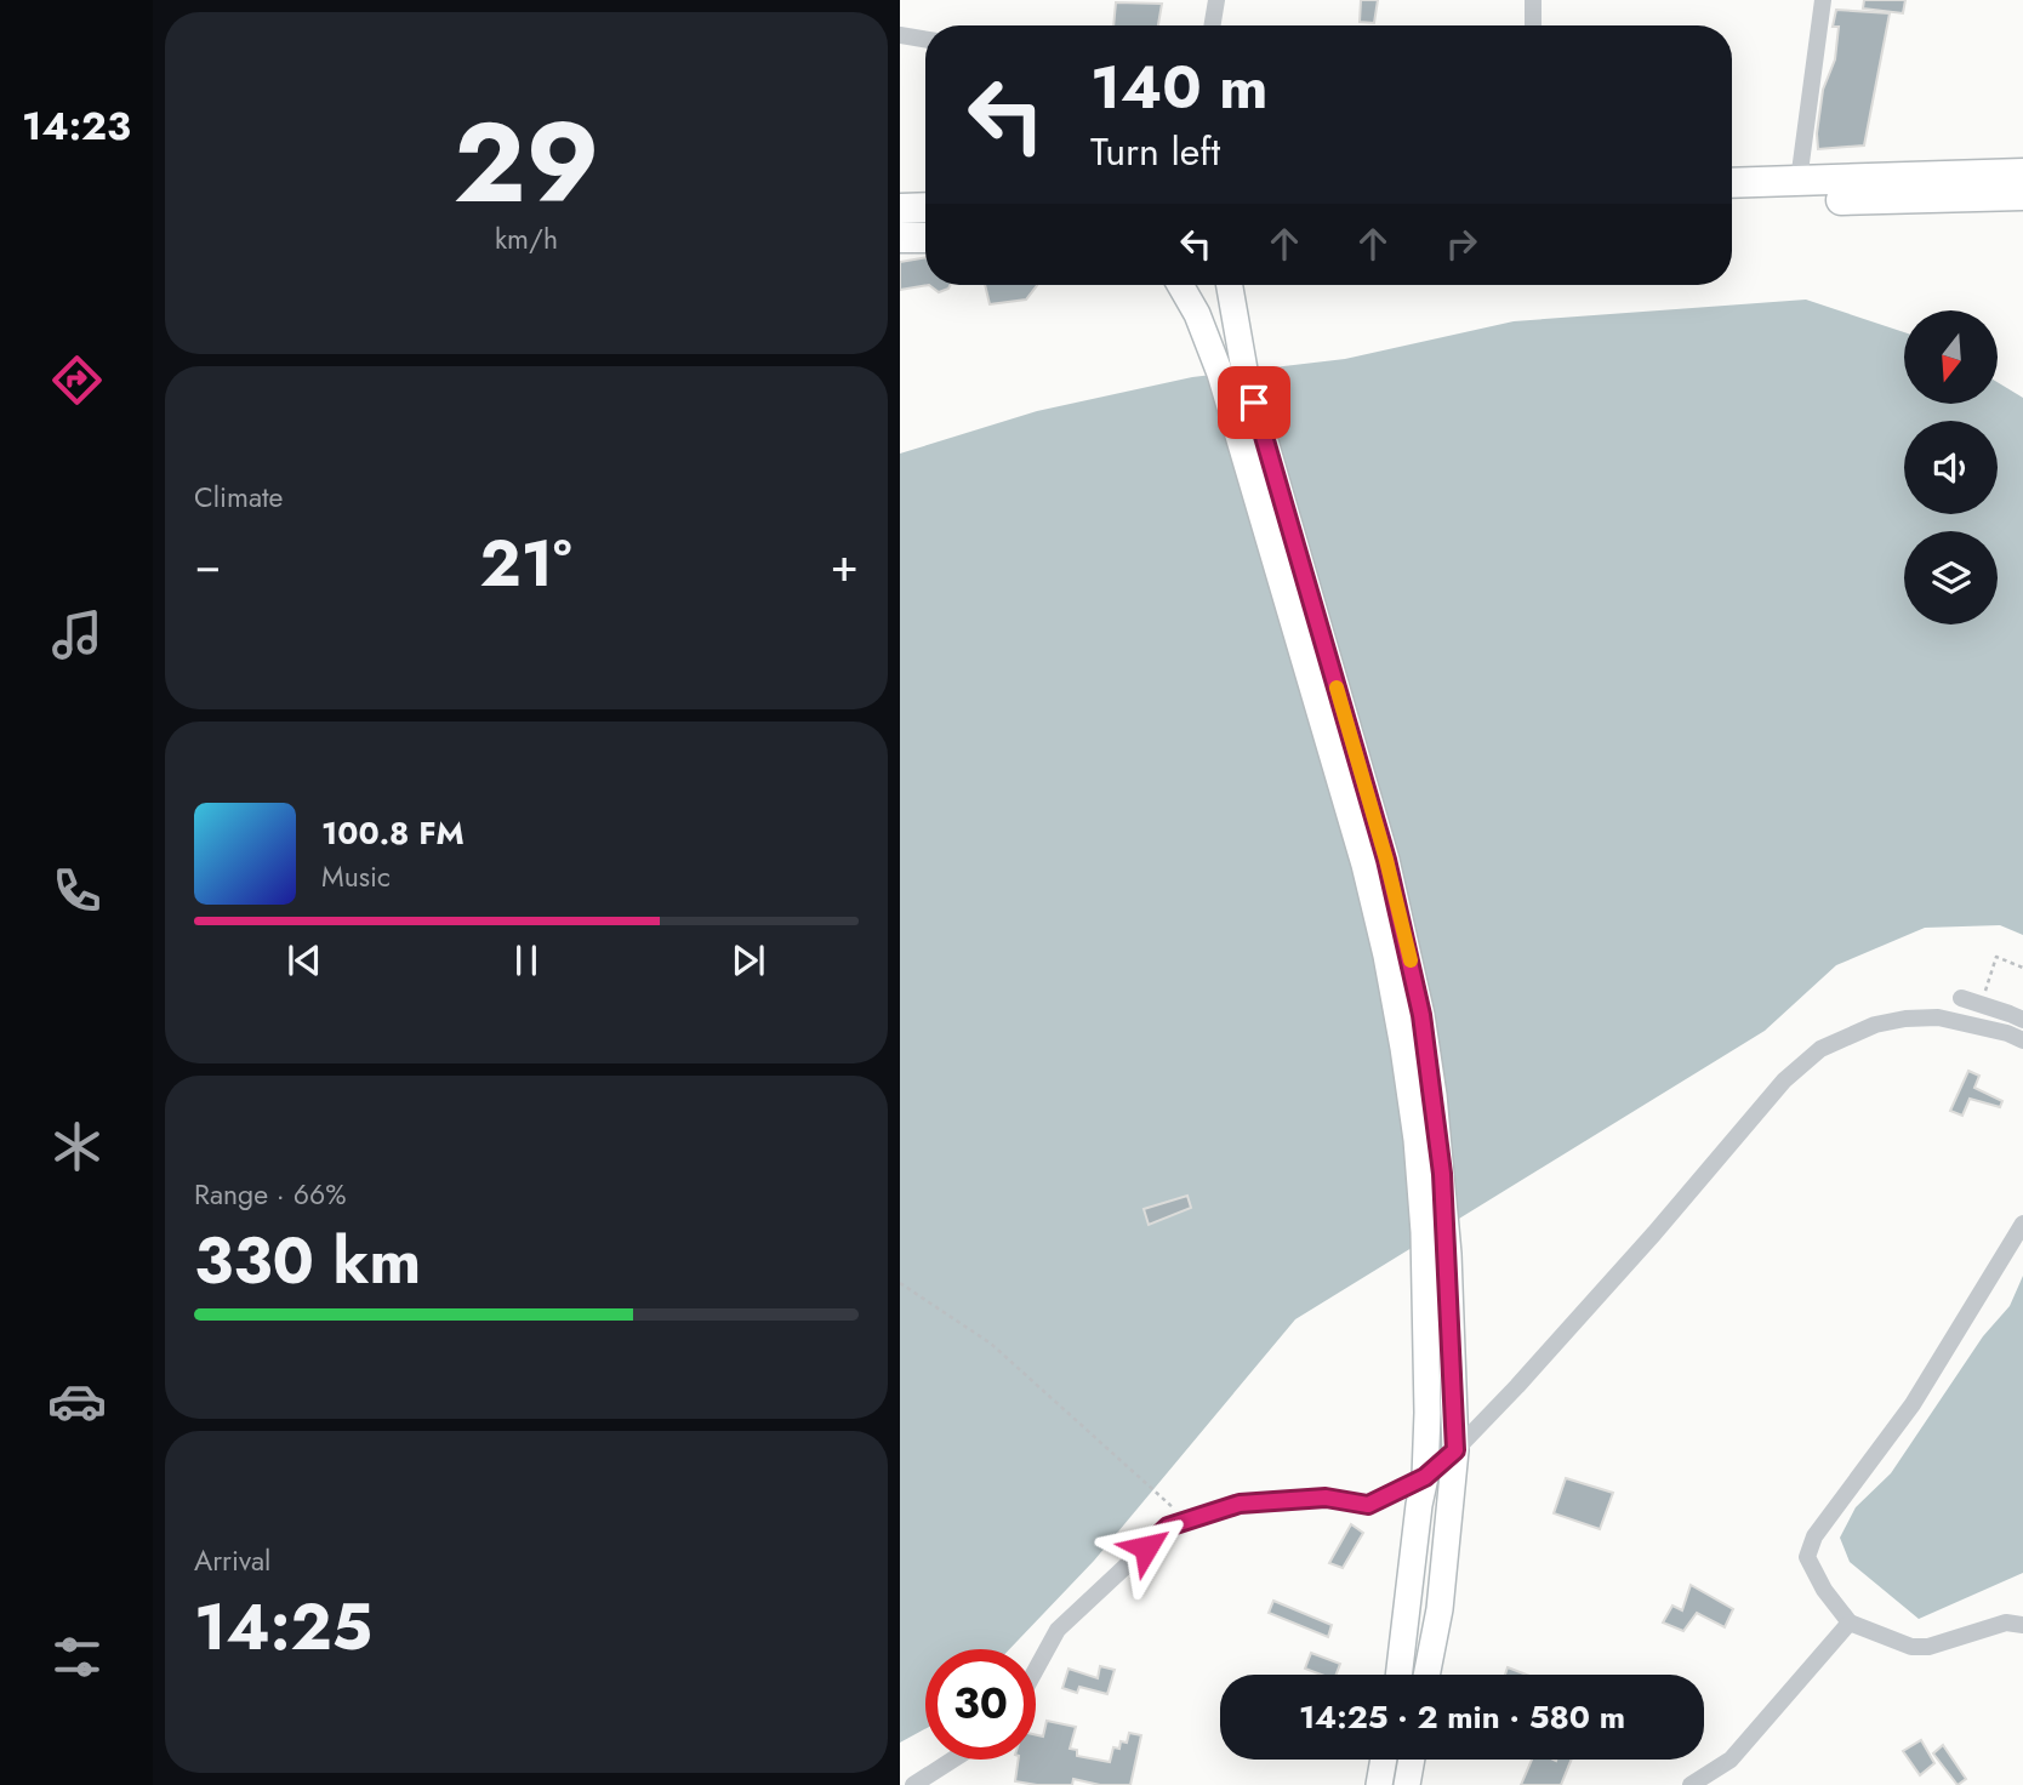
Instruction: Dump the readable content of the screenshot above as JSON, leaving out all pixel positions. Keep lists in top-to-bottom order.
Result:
{
  "north": "bottom",
  "page": {
    "tabs": "14:23",
    "tile": [
      ["29", "km/h"],
      "Climate",
      ["Range · 66%", "330 km"],
      ["Arrival", "14:25"]
    ],
    "turn": ["140 m", "Turn left"],
    "heat": ["−", "21°", "+"],
    "song": ["100.8 FM", "Music"],
    "limit": "30",
    "trip": "14:25 · 2 min · 580 m"
  }
}
